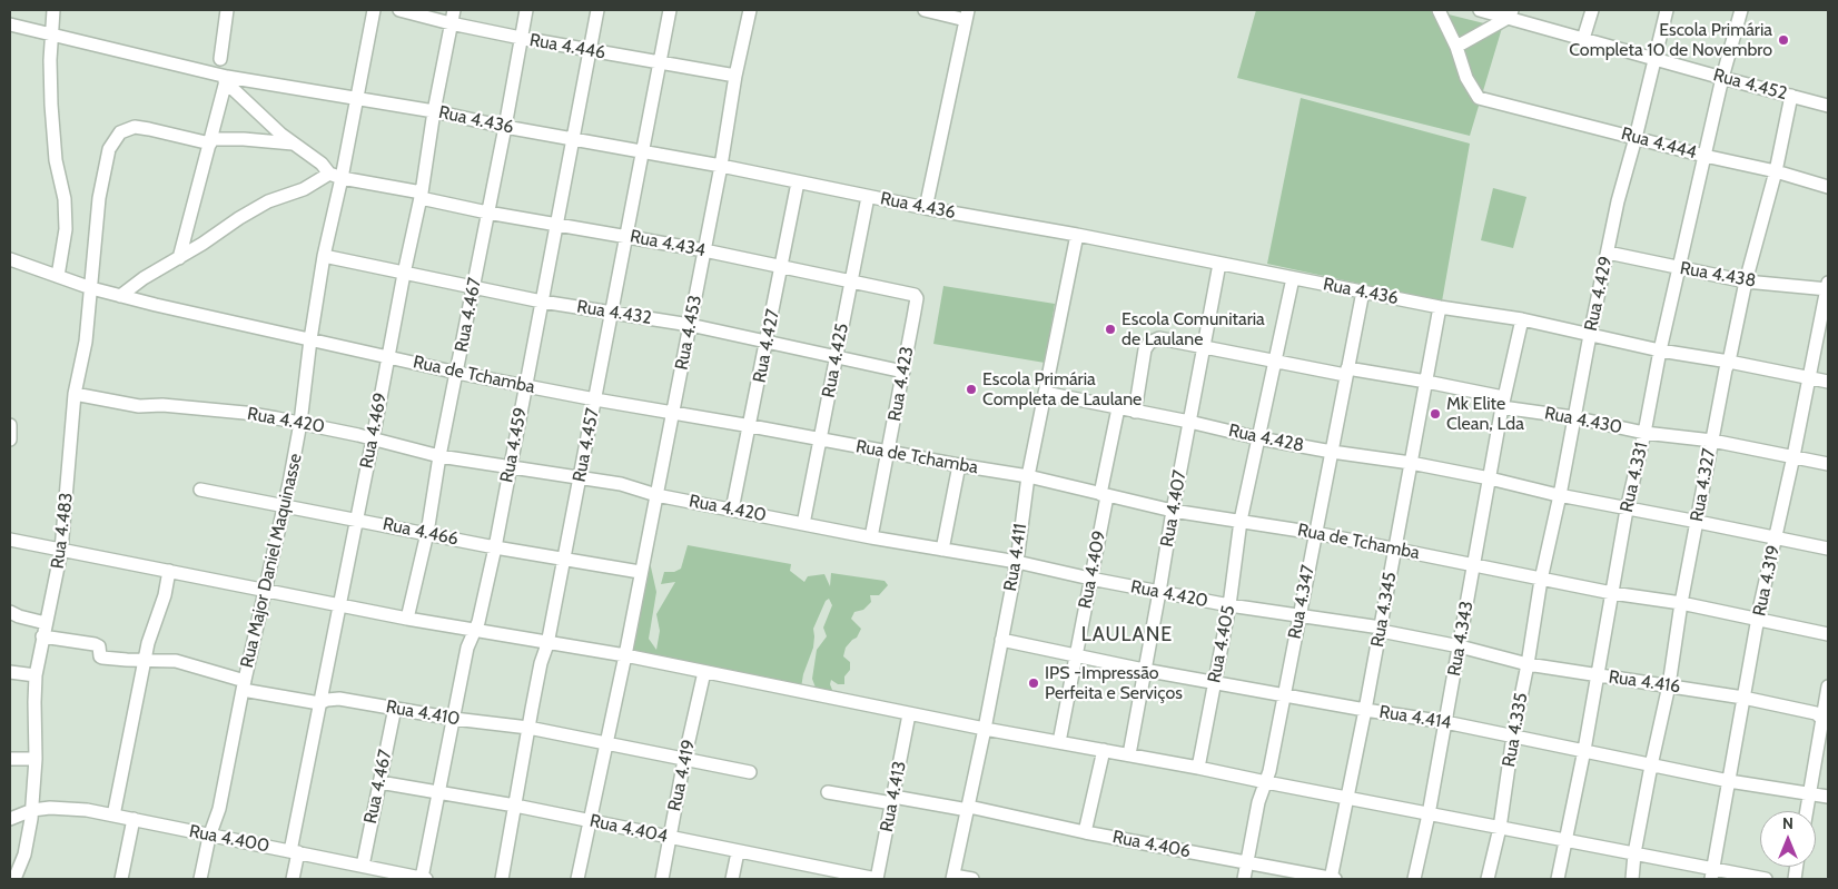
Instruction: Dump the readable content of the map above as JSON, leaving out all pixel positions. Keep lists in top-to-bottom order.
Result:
{
  "streets": {
    "street": [
      "Rua 4.446",
      "Rua 4.452",
      "Rua 4.436",
      "Rua 4.444",
      "Rua 4.434",
      "Rua 4.438",
      "Rua 4.429",
      "Rua 4.432",
      "Rua 4.467",
      "Rua 4.453",
      "Rua 4.427",
      "Rua 4.425",
      "Rua de Tchamba",
      "Rua 4.423",
      "Rua 4.420",
      "Rua 4.430",
      "Rua 4.469",
      "Rua 4.428",
      "Rua 4.459",
      "Rua 4.457",
      "Rua 4.331",
      "Rua 4.327",
      "Rua 4.407",
      "Rua 4.483",
      "Rua 4.466",
      "Rua 4.411",
      "Rua Major Daniel Maquinasse",
      "Rua 4.409",
      "Rua 4.319",
      "Rua 4.347",
      "Rua 4.345",
      "Rua 4.343",
      "Rua 4.405",
      "Rua 4.416",
      "Rua 4.410",
      "Rua 4.414",
      "Rua 4.335",
      "Rua 4.419",
      "Rua 4.413",
      "Rua 4.404",
      "Rua 4.400",
      "Rua 4.406"
    ]
  },
  "crossings": [
    ["Rua 4.446", "Rua 4.467"],
    ["Rua 4.446", "Rua 4.453"],
    ["Rua 4.446", "Rua 4.469"],
    ["Rua 4.446", "Rua 4.459"],
    ["Rua 4.446", "Rua 4.457"],
    ["Rua 4.452", "Rua 4.429"],
    ["Rua 4.452", "Rua 4.331"],
    ["Rua 4.452", "Rua 4.327"],
    ["Rua 4.436", "Rua 4.429"],
    ["Rua 4.436", "Rua 4.467"],
    ["Rua 4.436", "Rua 4.453"],
    ["Rua 4.436", "Rua 4.427"],
    ["Rua 4.436", "Rua 4.425"],
    ["Rua 4.436", "Rua 4.469"],
    ["Rua 4.436", "Rua 4.459"],
    ["Rua 4.436", "Rua 4.457"],
    ["Rua 4.436", "Rua 4.331"],
    ["Rua 4.436", "Rua 4.327"],
    ["Rua 4.436", "Rua 4.407"],
    ["Rua 4.436", "Rua 4.411"],
    ["Rua 4.436", "Rua Major Daniel Maquinasse"],
    ["Rua 4.436", "Rua 4.319"],
    ["Rua 4.436", "Rua 4.347"],
    ["Rua 4.436", "Rua 4.345"],
    ["Rua 4.436", "Rua 4.343"],
    ["Rua 4.436", "Rua 4.405"],
    ["Rua 4.444", "Rua 4.429"],
    ["Rua 4.444", "Rua 4.331"],
    ["Rua 4.444", "Rua 4.327"],
    ["Rua 4.434", "Rua 4.467"],
    ["Rua 4.434", "Rua 4.453"],
    ["Rua 4.434", "Rua 4.427"],
    ["Rua 4.434", "Rua 4.425"],
    ["Rua 4.434", "Rua 4.423"],
    ["Rua 4.434", "Rua 4.469"],
    ["Rua 4.434", "Rua 4.459"],
    ["Rua 4.434", "Rua 4.457"],
    ["Rua 4.434", "Rua Major Daniel Maquinasse"],
    ["Rua 4.438", "Rua 4.429"],
    ["Rua 4.438", "Rua 4.331"],
    ["Rua 4.438", "Rua 4.327"],
    ["Rua 4.438", "Rua 4.319"],
    ["Rua 4.429", "Rua de Tchamba"],
    ["Rua 4.429", "Rua 4.430"],
    ["Rua 4.429", "Rua 4.428"],
    ["Rua 4.429", "Rua 4.335"],
    ["Rua 4.432", "Rua 4.467"],
    ["Rua 4.432", "Rua 4.453"],
    ["Rua 4.432", "Rua 4.427"],
    ["Rua 4.432", "Rua 4.425"],
    ["Rua 4.432", "Rua 4.423"],
    ["Rua 4.432", "Rua 4.469"],
    ["Rua 4.432", "Rua 4.459"],
    ["Rua 4.432", "Rua 4.457"],
    ["Rua 4.432", "Rua Major Daniel Maquinasse"],
    ["Rua 4.467", "Rua de Tchamba"],
    ["Rua 4.467", "Rua 4.420"],
    ["Rua 4.467", "Rua 4.466"],
    ["Rua 4.467", "Rua 4.410"],
    ["Rua 4.467", "Rua 4.404"],
    ["Rua 4.467", "Rua 4.400"],
    ["Rua 4.453", "Rua de Tchamba"],
    ["Rua 4.453", "Rua 4.420"],
    ["Rua 4.453", "Rua 4.466"],
    ["Rua 4.453", "Rua 4.410"],
    ["Rua 4.453", "Rua 4.404"],
    ["Rua 4.427", "Rua de Tchamba"],
    ["Rua 4.427", "Rua 4.420"],
    ["Rua 4.425", "Rua de Tchamba"],
    ["Rua 4.425", "Rua 4.420"],
    ["Rua de Tchamba", "Rua 4.423"],
    ["Rua de Tchamba", "Rua 4.469"],
    ["Rua de Tchamba", "Rua 4.459"],
    ["Rua de Tchamba", "Rua 4.457"],
    ["Rua de Tchamba", "Rua 4.331"],
    ["Rua de Tchamba", "Rua 4.327"],
    ["Rua de Tchamba", "Rua 4.407"],
    ["Rua de Tchamba", "Rua 4.483"],
    ["Rua de Tchamba", "Rua 4.411"],
    ["Rua de Tchamba", "Rua Major Daniel Maquinasse"],
    ["Rua de Tchamba", "Rua 4.409"],
    ["Rua de Tchamba", "Rua 4.319"],
    ["Rua de Tchamba", "Rua 4.347"],
    ["Rua de Tchamba", "Rua 4.345"],
    ["Rua de Tchamba", "Rua 4.343"],
    ["Rua de Tchamba", "Rua 4.405"],
    ["Rua de Tchamba", "Rua 4.335"],
    ["Rua 4.423", "Rua 4.420"],
    ["Rua 4.420", "Rua 4.469"],
    ["Rua 4.420", "Rua 4.459"],
    ["Rua 4.420", "Rua 4.457"],
    ["Rua 4.420", "Rua 4.407"],
    ["Rua 4.420", "Rua 4.483"],
    ["Rua 4.420", "Rua 4.411"],
    ["Rua 4.420", "Rua Major Daniel Maquinasse"],
    ["Rua 4.420", "Rua 4.409"],
    ["Rua 4.420", "Rua 4.347"],
    ["Rua 4.420", "Rua 4.345"],
    ["Rua 4.420", "Rua 4.343"],
    ["Rua 4.420", "Rua 4.405"],
    ["Rua 4.420", "Rua 4.416"],
    ["Rua 4.430", "Rua 4.428"],
    ["Rua 4.430", "Rua 4.331"],
    ["Rua 4.430", "Rua 4.327"],
    ["Rua 4.430", "Rua 4.407"],
    ["Rua 4.430", "Rua 4.319"],
    ["Rua 4.430", "Rua 4.347"],
    ["Rua 4.430", "Rua 4.345"],
    ["Rua 4.430", "Rua 4.343"],
    ["Rua 4.430", "Rua 4.405"],
    ["Rua 4.469", "Rua 4.466"],
    ["Rua 4.469", "Rua 4.410"],
    ["Rua 4.469", "Rua 4.400"],
    ["Rua 4.428", "Rua 4.331"],
    ["Rua 4.428", "Rua 4.327"],
    ["Rua 4.428", "Rua 4.407"],
    ["Rua 4.428", "Rua 4.411"],
    ["Rua 4.428", "Rua 4.409"],
    ["Rua 4.428", "Rua 4.319"],
    ["Rua 4.428", "Rua 4.347"],
    ["Rua 4.428", "Rua 4.345"],
    ["Rua 4.428", "Rua 4.343"],
    ["Rua 4.428", "Rua 4.405"],
    ["Rua 4.459", "Rua 4.466"],
    ["Rua 4.459", "Rua 4.410"],
    ["Rua 4.459", "Rua 4.404"],
    ["Rua 4.459", "Rua 4.400"],
    ["Rua 4.457", "Rua 4.466"],
    ["Rua 4.457", "Rua 4.410"],
    ["Rua 4.457", "Rua 4.404"],
    ["Rua 4.331", "Rua 4.416"],
    ["Rua 4.331", "Rua 4.414"],
    ["Rua 4.327", "Rua 4.416"],
    ["Rua 4.327", "Rua 4.414"],
    ["Rua 4.407", "Rua 4.414"],
    ["Rua 4.483", "Rua 4.410"],
    ["Rua 4.483", "Rua 4.400"],
    ["Rua 4.466", "Rua Major Daniel Maquinasse"],
    ["Rua 4.411", "Rua 4.414"],
    ["Rua 4.411", "Rua 4.406"],
    ["Rua Major Daniel Maquinasse", "Rua 4.410"],
    ["Rua Major Daniel Maquinasse", "Rua 4.400"],
    ["Rua 4.409", "Rua 4.414"],
    ["Rua 4.319", "Rua 4.416"],
    ["Rua 4.319", "Rua 4.414"],
    ["Rua 4.347", "Rua 4.414"],
    ["Rua 4.347", "Rua 4.406"],
    ["Rua 4.345", "Rua 4.414"],
    ["Rua 4.345", "Rua 4.406"],
    ["Rua 4.343", "Rua 4.416"],
    ["Rua 4.343", "Rua 4.414"],
    ["Rua 4.405", "Rua 4.414"],
    ["Rua 4.416", "Rua 4.335"],
    ["Rua 4.410", "Rua 4.419"],
    ["Rua 4.414", "Rua 4.335"],
    ["Rua 4.419", "Rua 4.404"],
    ["Rua 4.413", "Rua 4.404"],
    ["Rua 4.413", "Rua 4.406"]
  ],
  "districts": ["LAULANE"],
  "places": [
    "Escola Primária Completa 10 de Novembro",
    "Escola Comunitaria de Laulane",
    "Escola Primária Completa de Laulane",
    "Mk Elite Clean, Lda",
    "IPS -Impressão Perfeita e Serviços"
  ],
  "north": "top"
}
